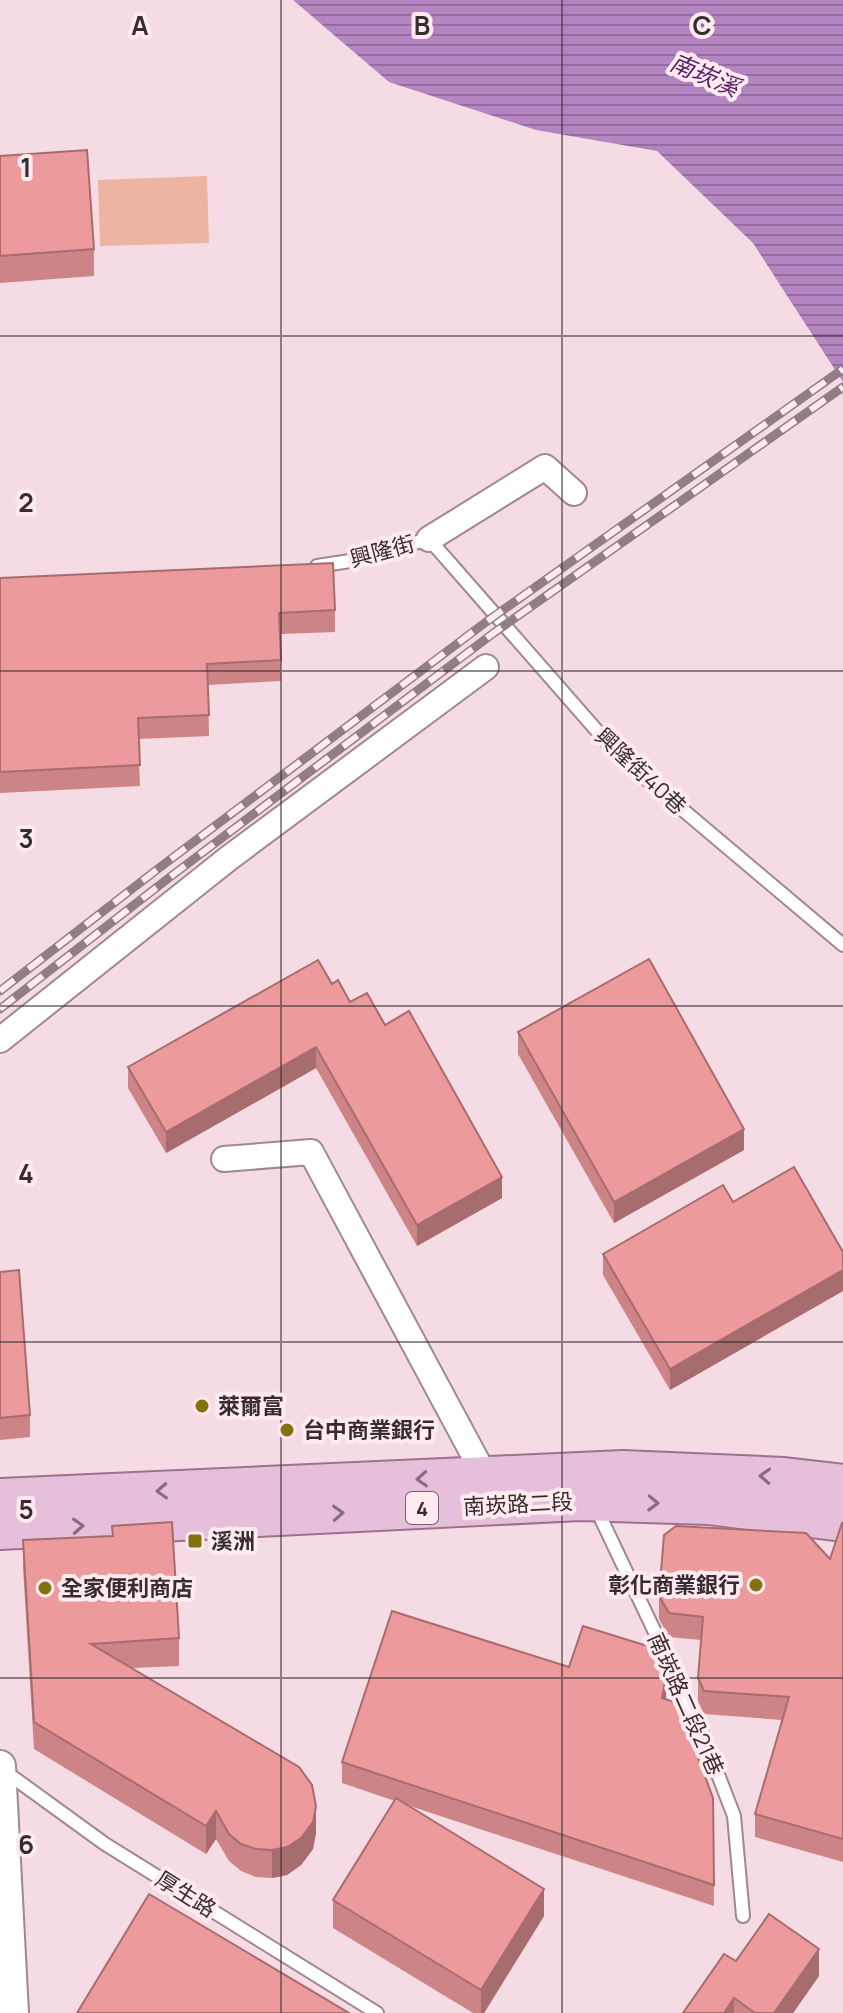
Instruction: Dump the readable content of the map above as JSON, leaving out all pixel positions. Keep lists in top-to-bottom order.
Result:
{
  "streets": {
    "main road": ["南崁路二段", "4"],
    "lane": [
      "興隆街",
      "興隆街40巷",
      "南崁路二段21巷",
      "厚生路"
    ]
  },
  "crossings": [
    ["興隆街", "興隆街40巷"],
    ["南崁路二段", "南崁路二段21巷"]
  ],
  "water": ["南崁溪"],
  "places": {
    "other": [
      "萊爾富",
      "台中商業銀行",
      "彰化商業銀行",
      "全家便利商店"
    ],
    "transit": ["溪洲"]
  },
  "grid": {
    "columns": ["A", "B", "C"],
    "rows": [
      "1",
      "2",
      "3",
      "4",
      "5",
      "6"
    ]
  }
}
